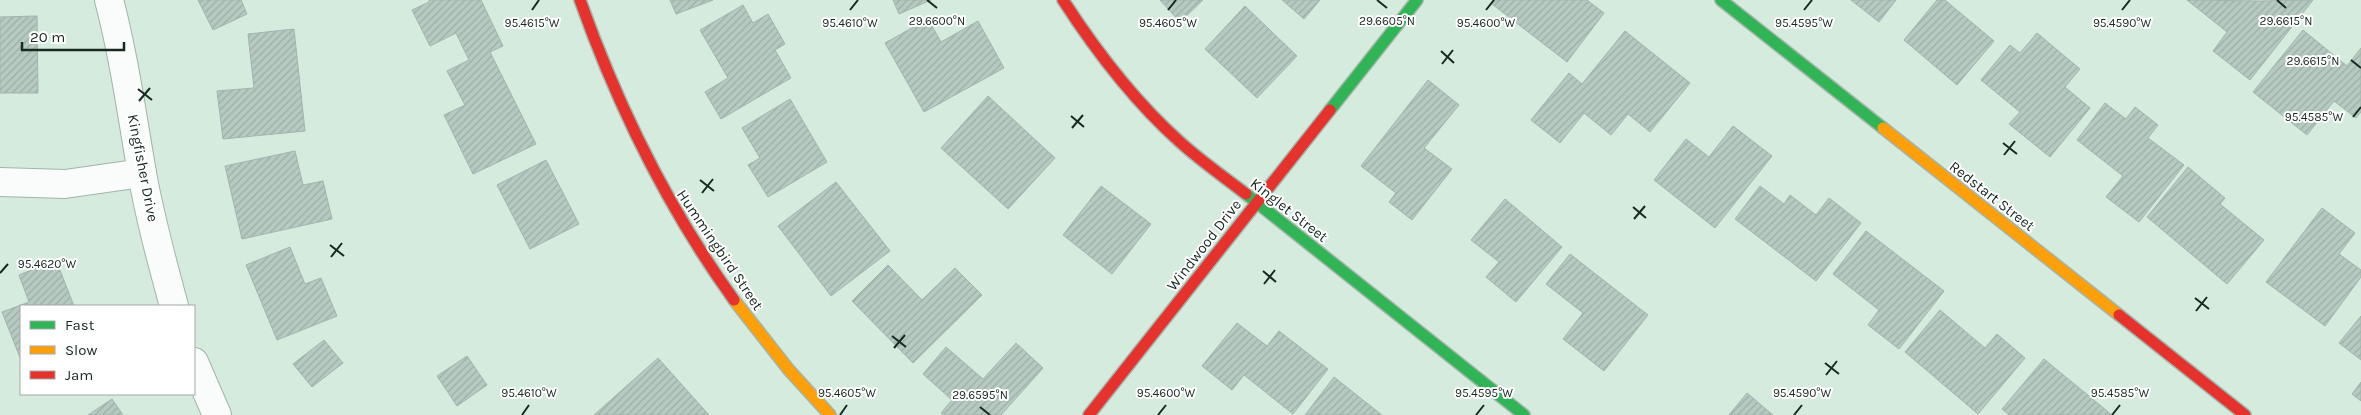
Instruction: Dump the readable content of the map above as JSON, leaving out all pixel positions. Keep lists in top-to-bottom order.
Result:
{
  "streets": {
    "street": [
      "Kingfisher Drive",
      "Redstart Street",
      "Kinglet Street",
      "Windwood Drive",
      "Hummingbird Street"
    ]
  },
  "crossings": [
    ["Kinglet Street", "Windwood Drive"]
  ],
  "legend": ["Fast", "Slow", "Jam"],
  "scale_bar": "20 m",
  "coordinates": [
    "29.6600°N",
    "29.6605°N",
    "29.6615°N",
    "95.4590°W",
    "95.4615°W",
    "95.4610°W",
    "95.4605°W",
    "95.4600°W",
    "95.4595°W",
    "95.4585°W",
    "95.4620°W",
    "29.6595°N"
  ]
}
